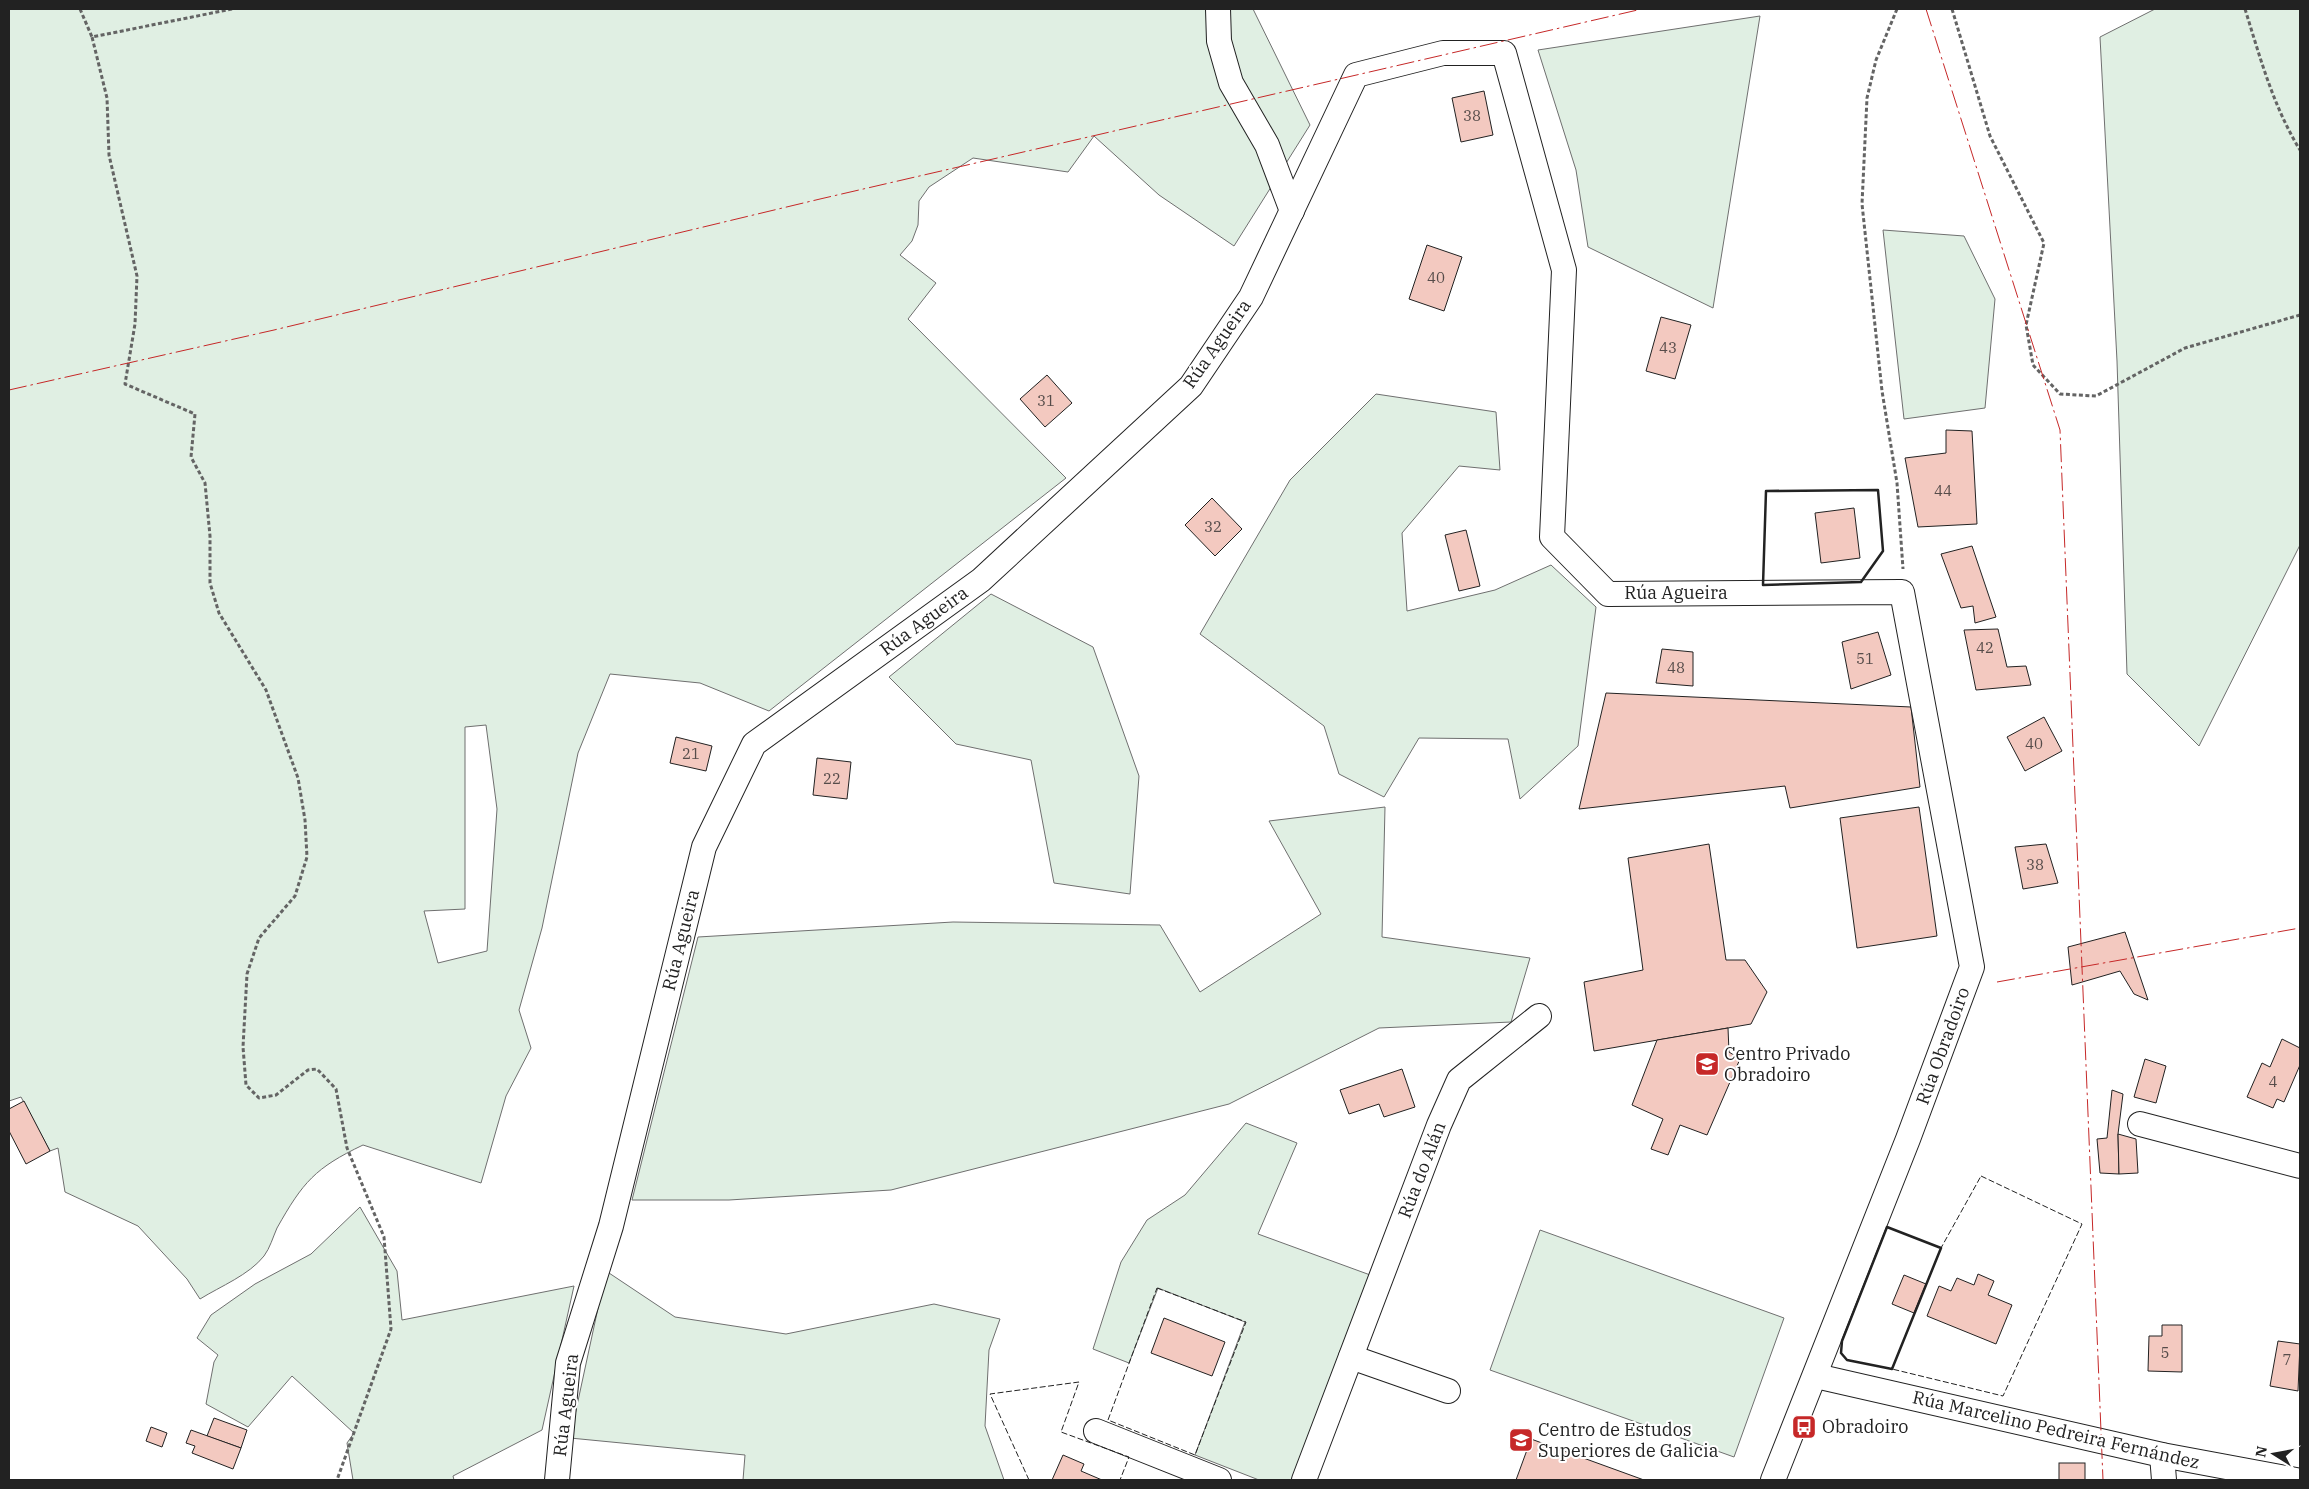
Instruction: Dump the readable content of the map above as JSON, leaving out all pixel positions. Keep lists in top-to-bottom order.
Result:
{
  "streets": {
    "street": [
      "Rúa Agueira",
      "Rúa Obradoiro",
      "Rúa do Alán",
      "Rúa Marcelino Pedreira Fernández"
    ]
  },
  "crossings": [
    ["Rúa Agueira", "Rúa Obradoiro"],
    ["Rúa Obradoiro", "Rúa Marcelino Pedreira Fernández"]
  ],
  "places": {
    "school or university": ["Centro Privado Obradoiro", "Centro de Estudos Superiores de Galicia"],
    "bus stop": ["Obradoiro"]
  },
  "house_numbers": [
    "38",
    "40",
    "43",
    "31",
    "44",
    "32",
    "42",
    "51",
    "48",
    "40",
    "21",
    "22",
    "38",
    "4",
    "5",
    "7"
  ],
  "north": "left"
}
